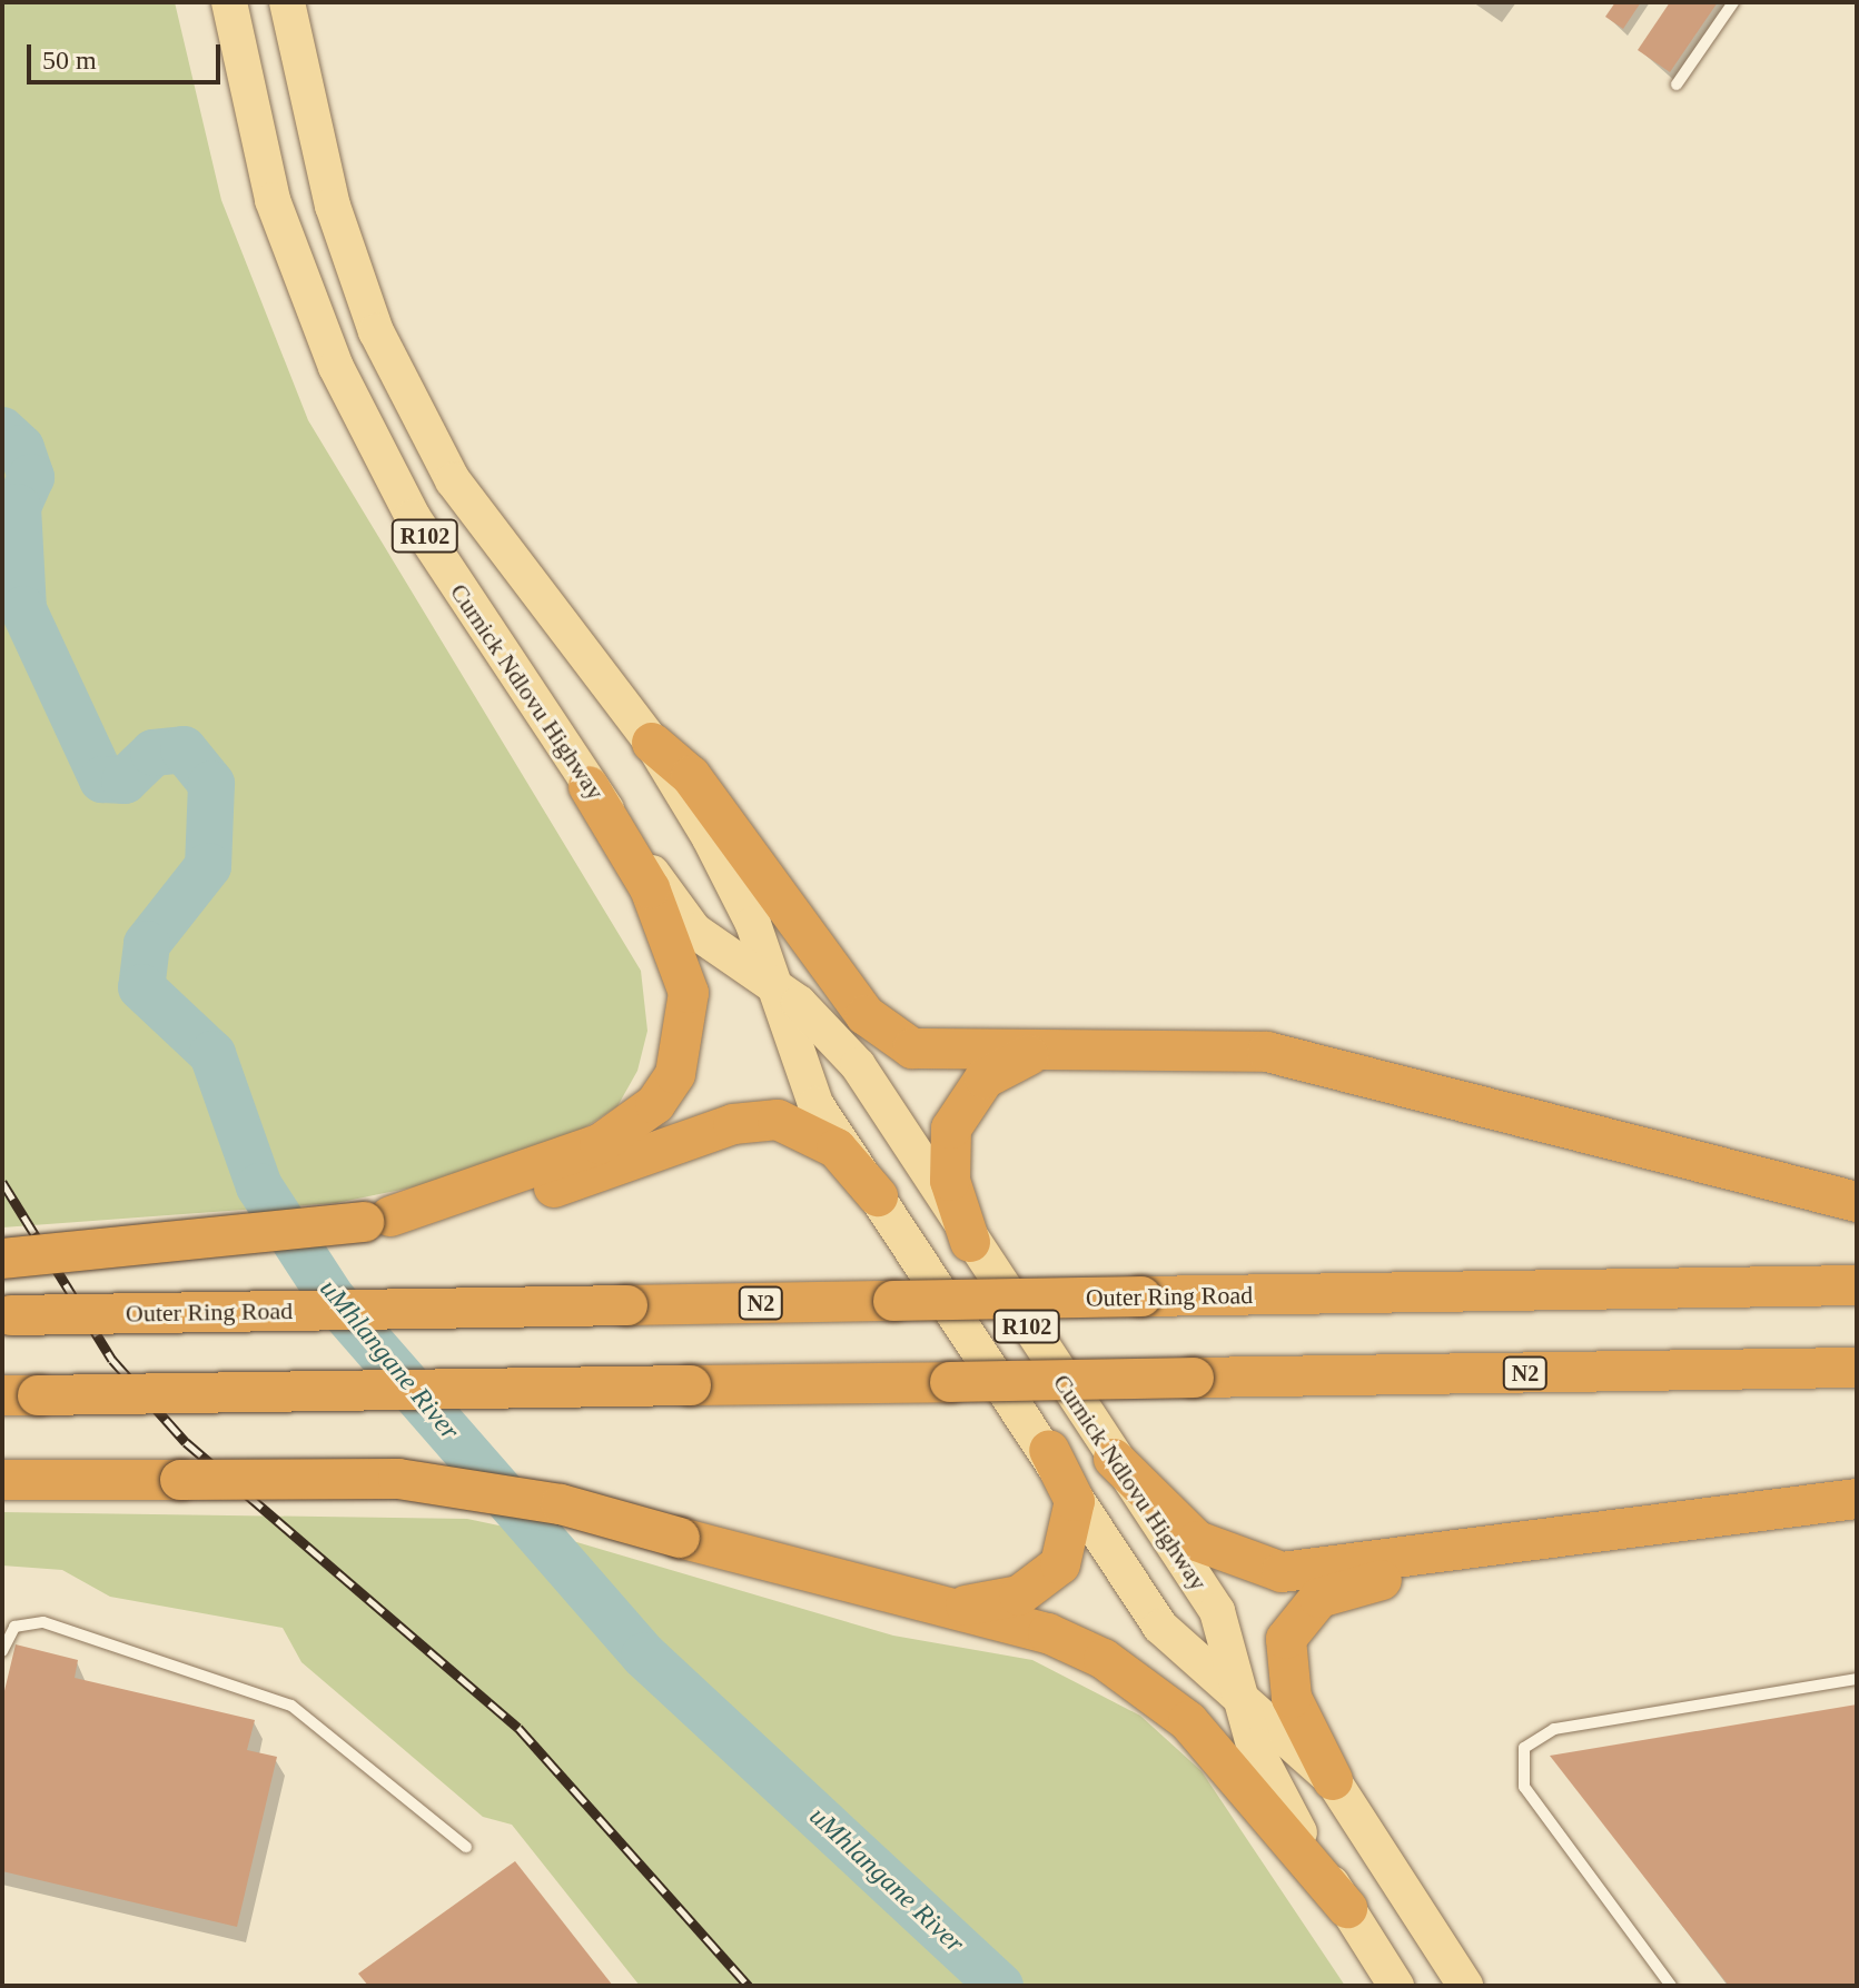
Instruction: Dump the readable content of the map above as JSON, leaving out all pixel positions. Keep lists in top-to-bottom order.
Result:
{
  "streets": {
    "highway": ["Outer Ring Road", "N2"],
    "main road": ["R102", "Curnick Ndlovu Highway"]
  },
  "water": ["uMhlangane River"],
  "scale_bar": "50 m"
}
